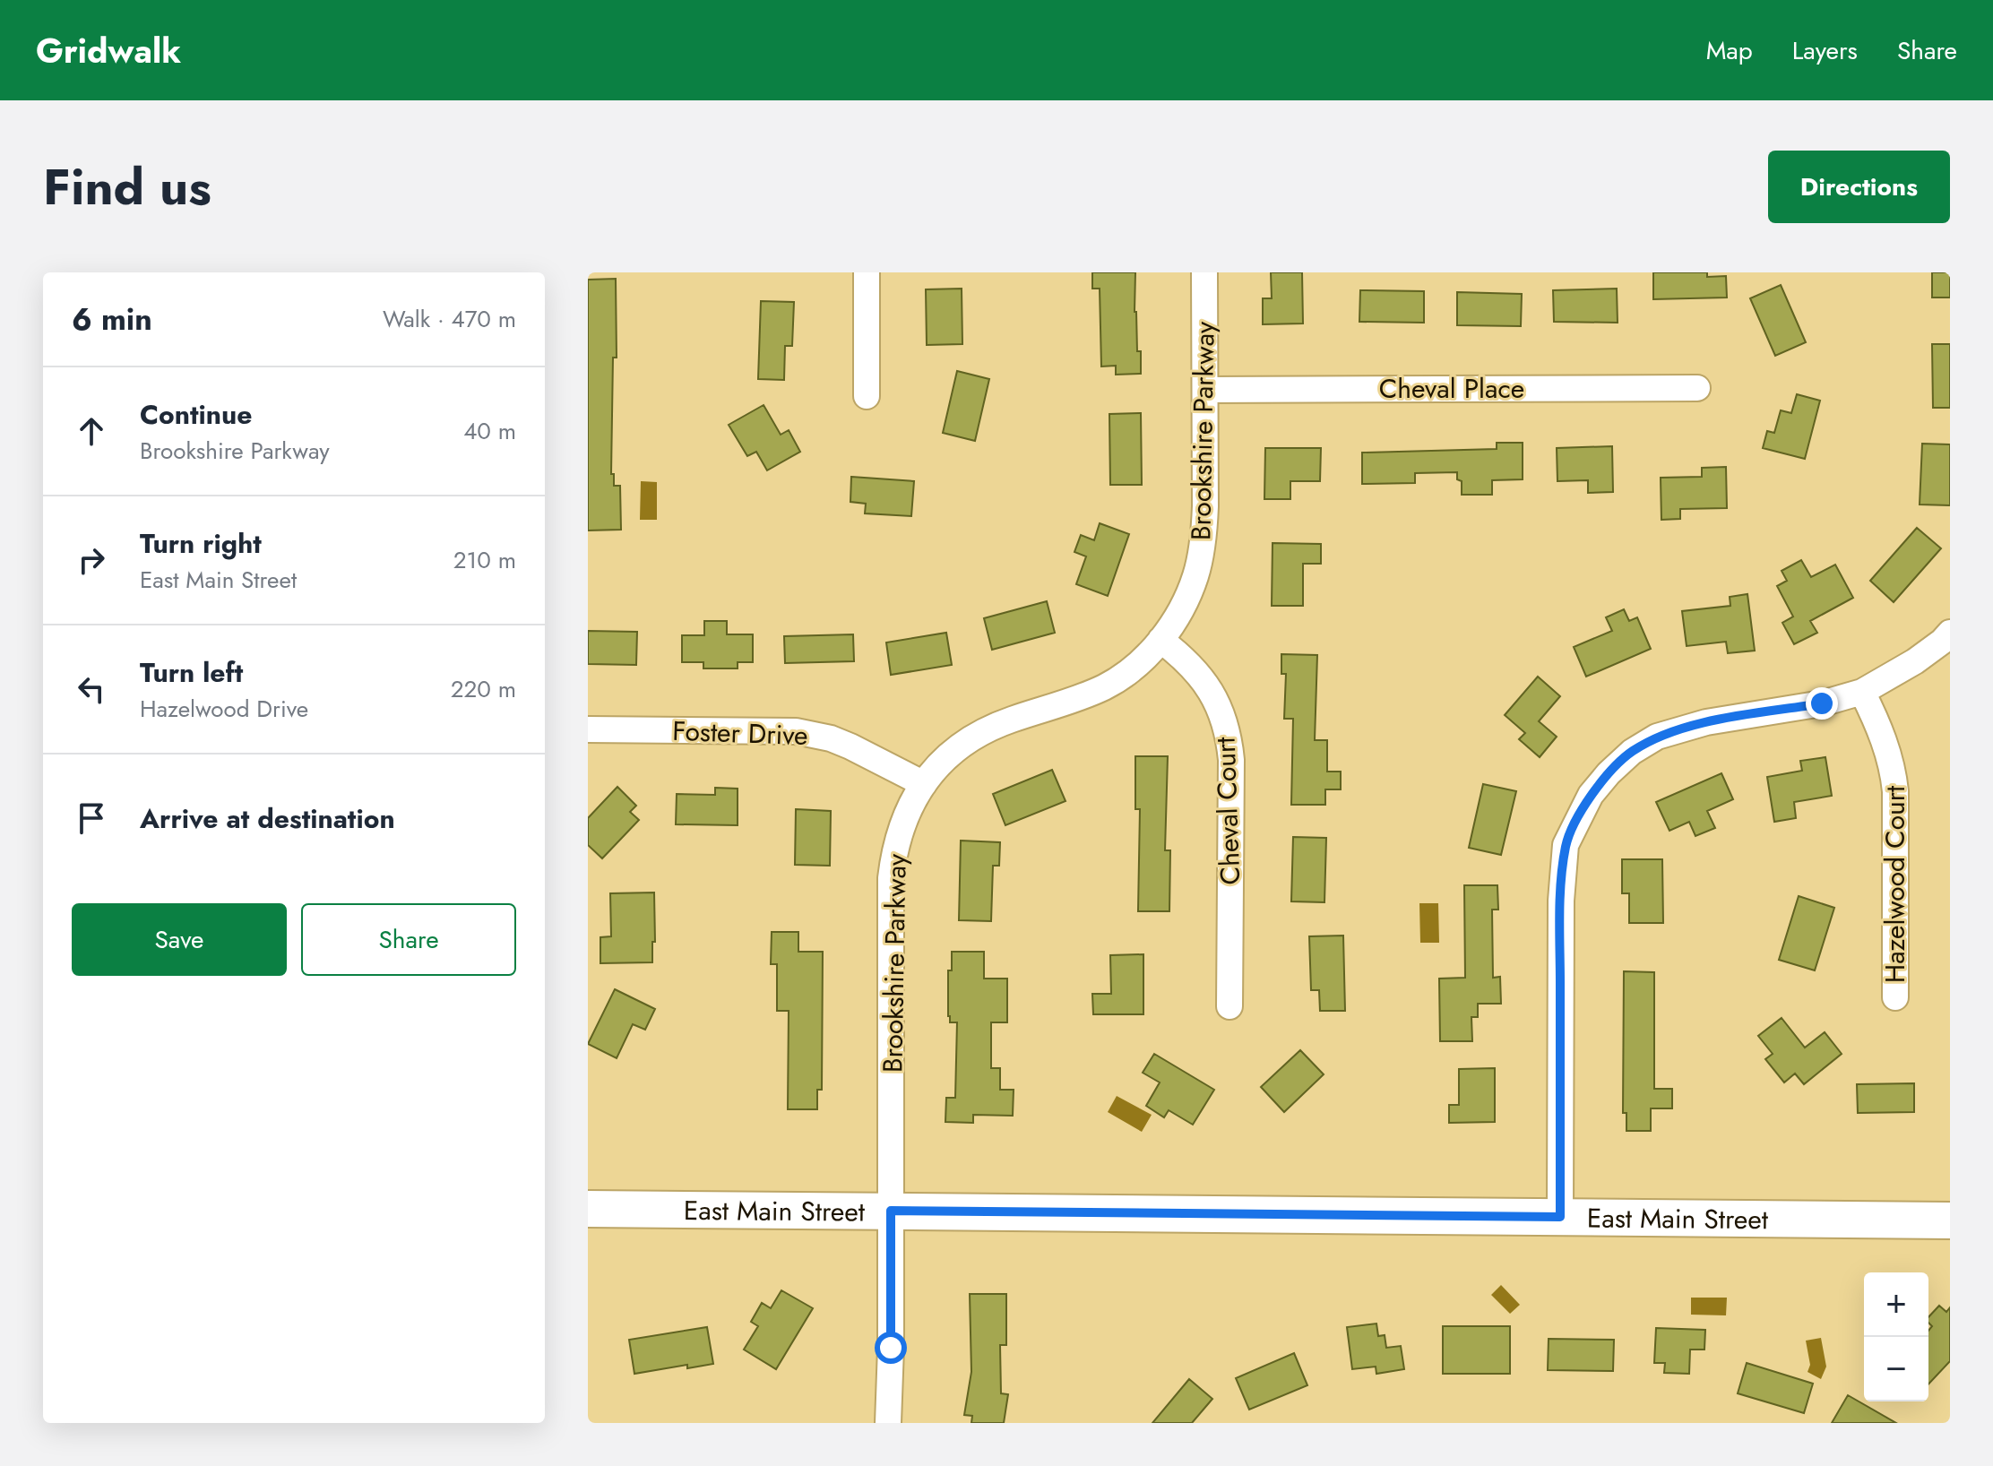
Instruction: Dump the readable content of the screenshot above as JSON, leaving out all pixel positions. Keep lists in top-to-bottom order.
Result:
{
  "streets": {
    "main road": ["East Main Street"],
    "street": [
      "Cheval Place",
      "Brookshire Parkway",
      "Foster Drive",
      "Cheval Court",
      "Hazelwood Court"
    ]
  },
  "crossings": [
    ["Cheval Place", "Brookshire Parkway"],
    ["Brookshire Parkway", "Foster Drive"],
    ["Brookshire Parkway", "Cheval Court"],
    ["Brookshire Parkway", "East Main Street"]
  ],
  "page": {
    "header": "Gridwalk",
    "nav": ["Map", "Layers", "Share"],
    "title": "Find us",
    "buttons": [
      "Directions",
      ["Save", "Share"]
    ],
    "heading": ["6 min", "Walk · 470 m"],
    "list": [
      ["Continue", "Brookshire Parkway", "40 m"],
      ["Turn right", "East Main Street", "210 m"],
      ["Turn left", "Hazelwood Drive", "220 m"],
      "Arrive at destination"
    ],
    "map_buttons": ["+", "−"]
  }
}
